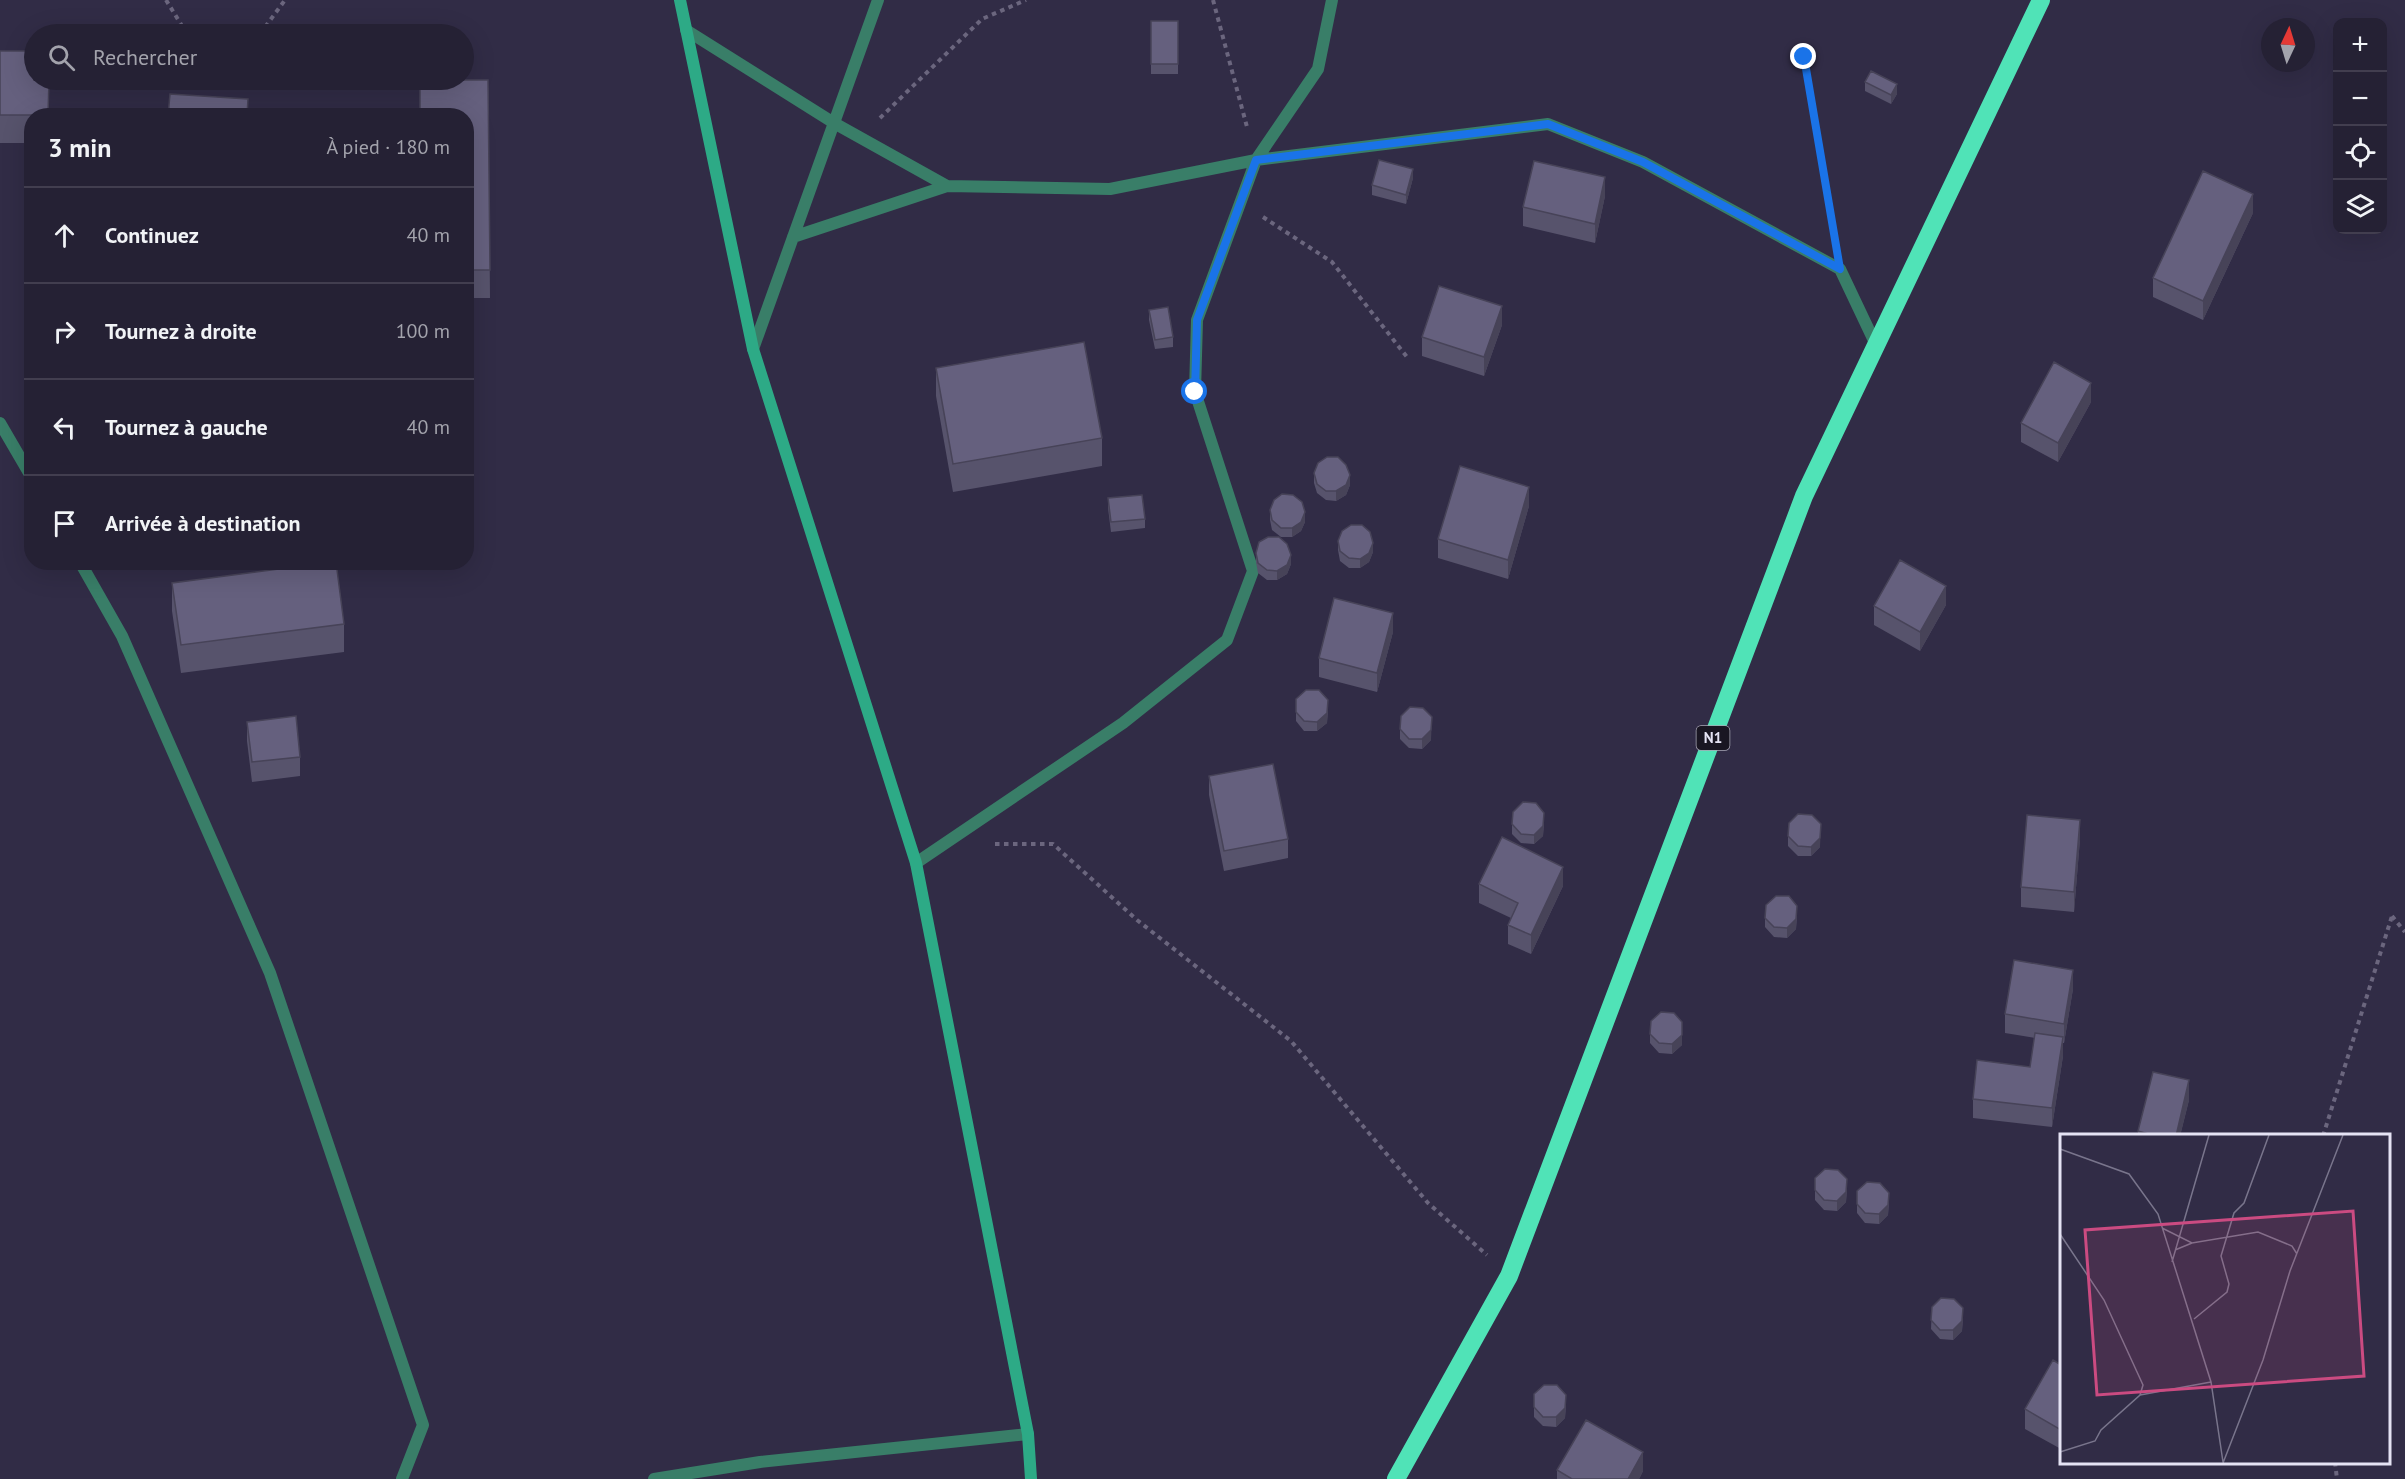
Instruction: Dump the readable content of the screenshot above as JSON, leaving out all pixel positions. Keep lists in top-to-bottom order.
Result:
{
  "streets": {
    "highway": ["N1"]
  },
  "north": "top",
  "page": {
    "map_buttons": ["+", "−"],
    "search": "Rechercher",
    "heading": ["3 min", "À pied · 180 m"],
    "list": [
      ["Continuez", "40 m"],
      ["Tournez à droite", "100 m"],
      ["Tournez à gauche", "40 m"],
      "Arrivée à destination"
    ]
  }
}
